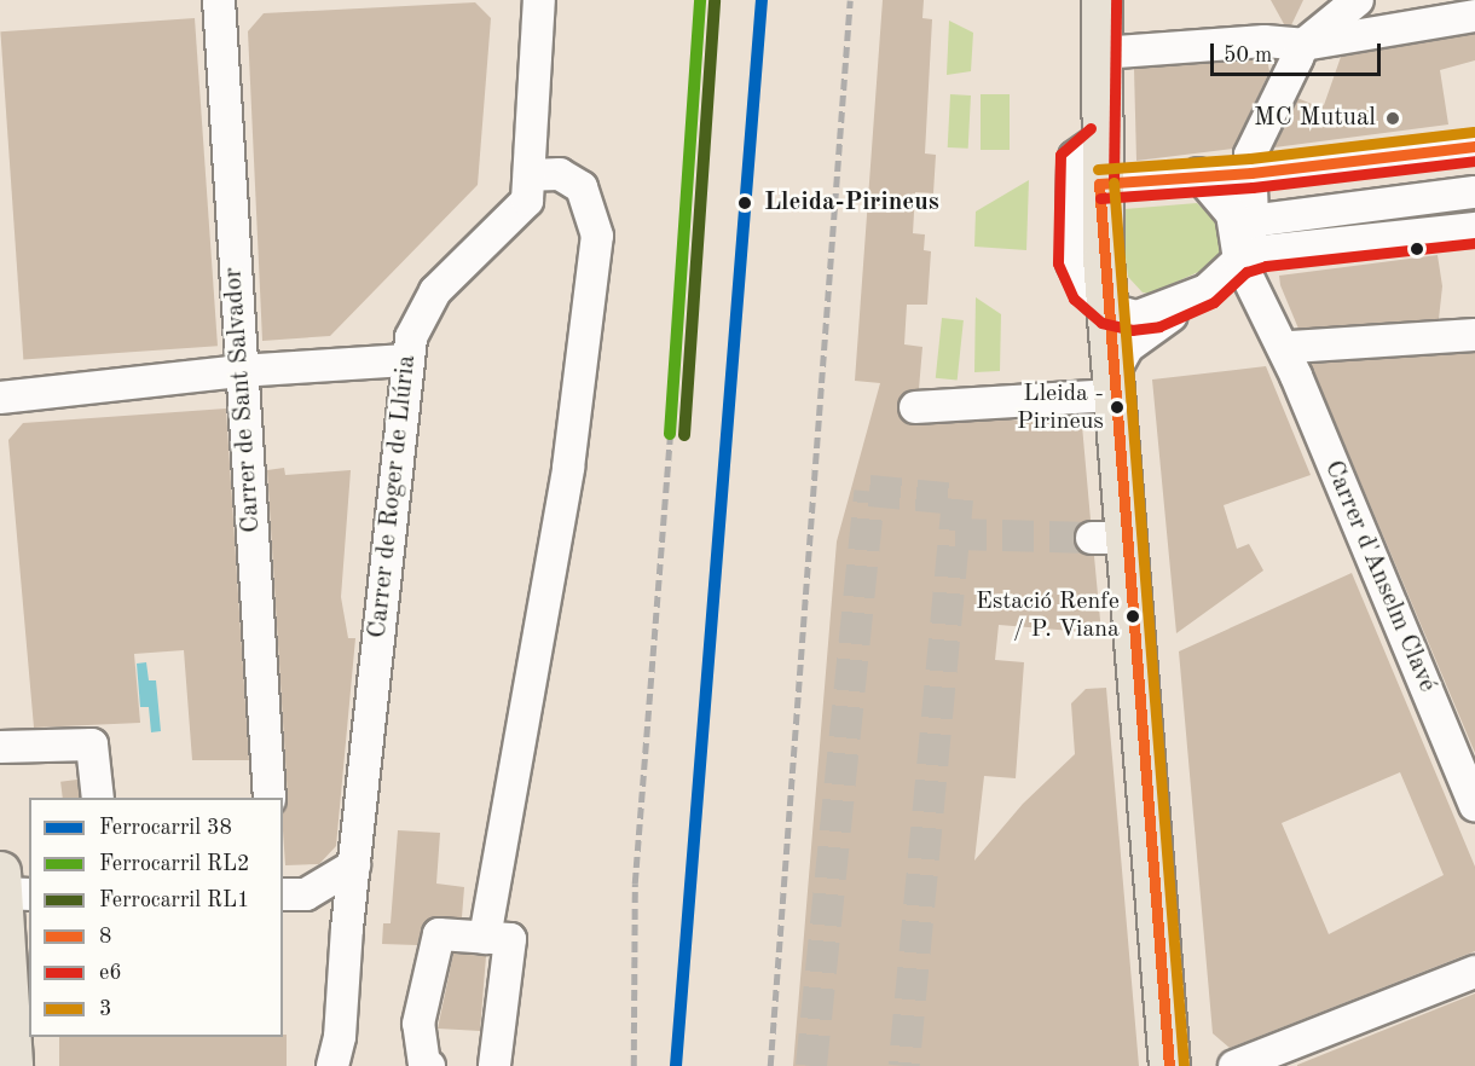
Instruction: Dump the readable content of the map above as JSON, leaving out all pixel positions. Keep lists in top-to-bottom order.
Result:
{
  "streets": {
    "street": ["Carrer de Sant Salvador", "Carrer de Roger de Llúria", "Carrer d'Anselm Clavé"]
  },
  "places": [
    "MC Mutual",
    "Lleida-Pirineus",
    "Lleida - Pirineus",
    "Estació Renfe / P. Viana"
  ],
  "lines": [
    "rail line 38",
    "rail line RL2",
    "transit line e6",
    "rail line RL1",
    "transit line 3",
    "transit line 8"
  ],
  "legend": [
    "Ferrocarril 38",
    "Ferrocarril RL2",
    "Ferrocarril RL1",
    "8",
    "e6",
    "3"
  ],
  "scale_bar": "50 m"
}
